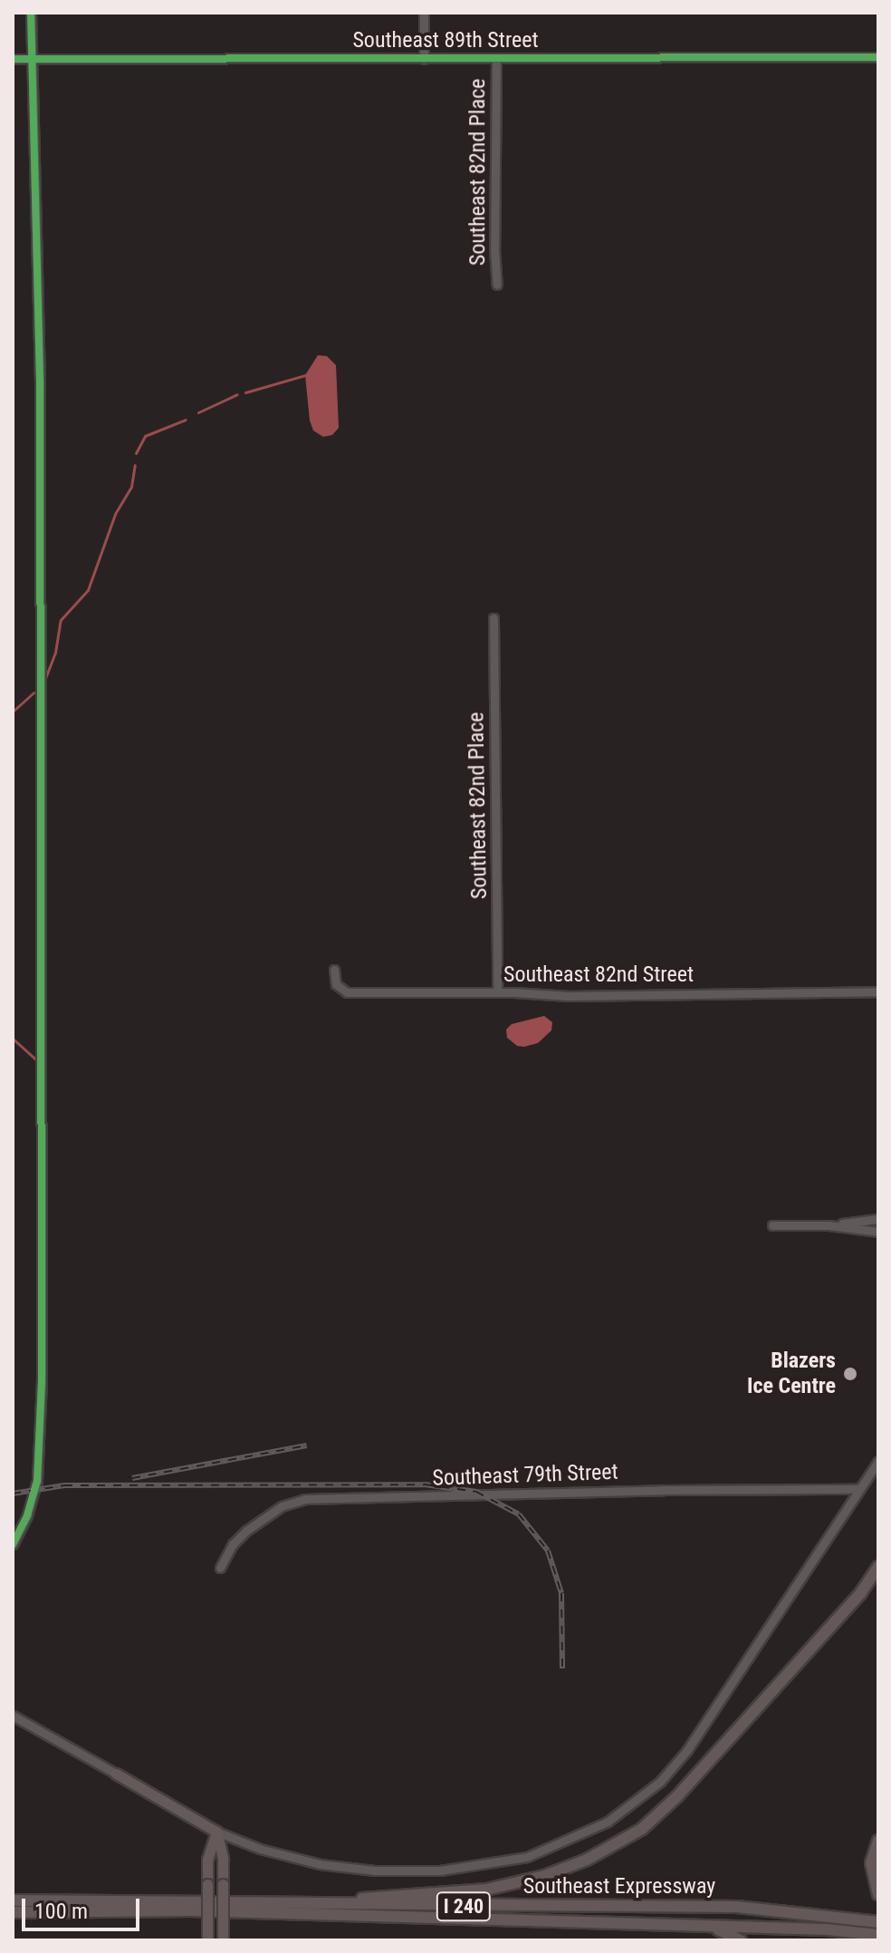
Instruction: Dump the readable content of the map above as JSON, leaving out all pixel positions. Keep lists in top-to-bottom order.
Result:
{
  "streets": {
    "highway": ["Southeast Expressway", "I 240"],
    "street": [
      "Southeast 89th Street",
      "Southeast 82nd Place",
      "Southeast 82nd Street",
      "Southeast 79th Street"
    ]
  },
  "crossings": [
    ["Southeast 89th Street", "Southeast 82nd Place"],
    ["Southeast 82nd Place", "Southeast 82nd Street"]
  ],
  "places": ["Blazers Ice Centre"],
  "scale_bar": "100 m"
}
